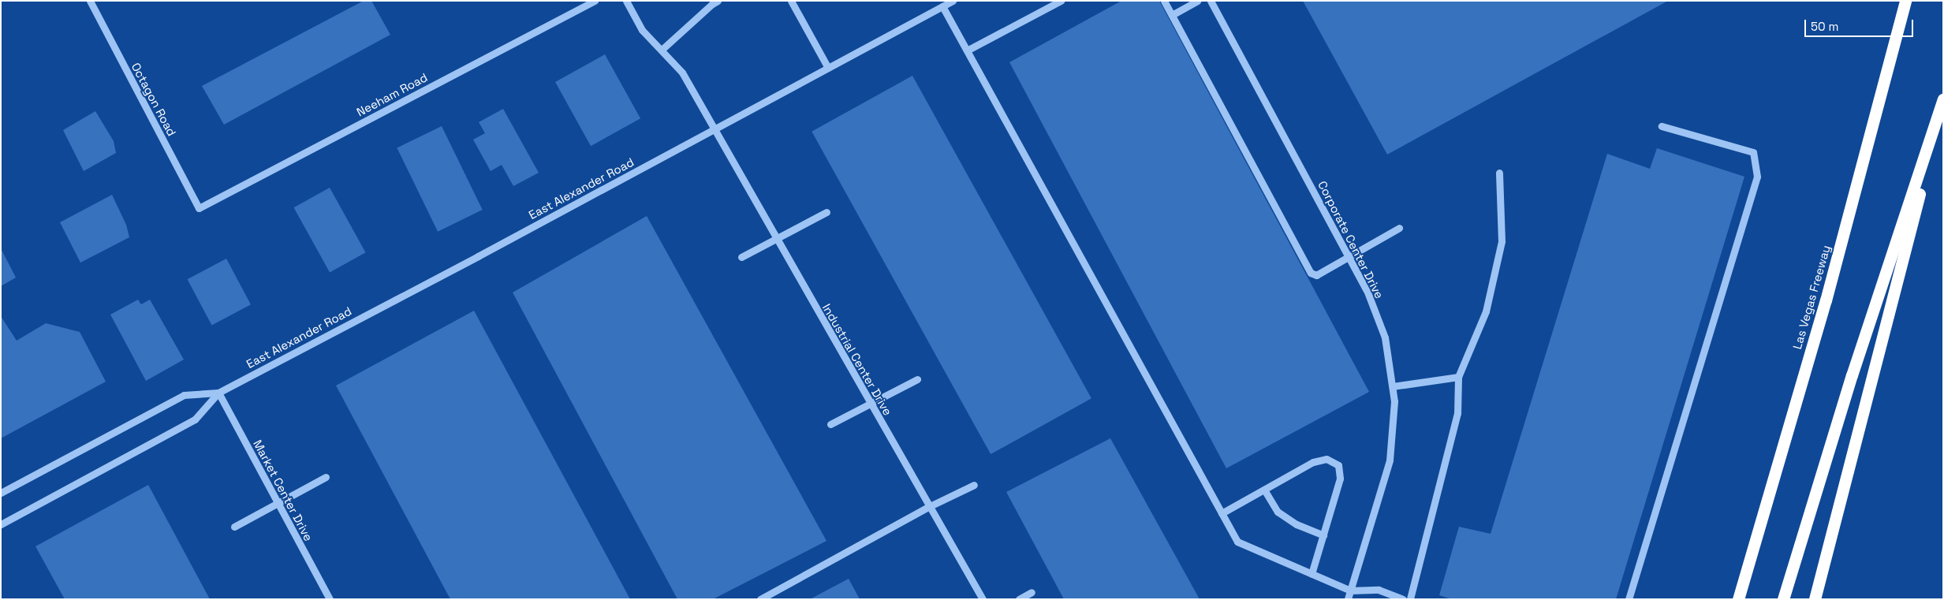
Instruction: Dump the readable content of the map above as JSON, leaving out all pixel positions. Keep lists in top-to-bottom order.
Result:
{
  "streets": {
    "highway": ["Las Vegas Freeway"],
    "street": [
      "Neeham Road",
      "Octagon Road",
      "East Alexander Road",
      "Corporate Center Drive",
      "Industrial Center Drive",
      "Market Center Drive"
    ]
  },
  "crossings": [
    ["Neeham Road", "Octagon Road"],
    ["East Alexander Road", "Industrial Center Drive"],
    ["East Alexander Road", "Market Center Drive"]
  ],
  "scale_bar": "50 m"
}
